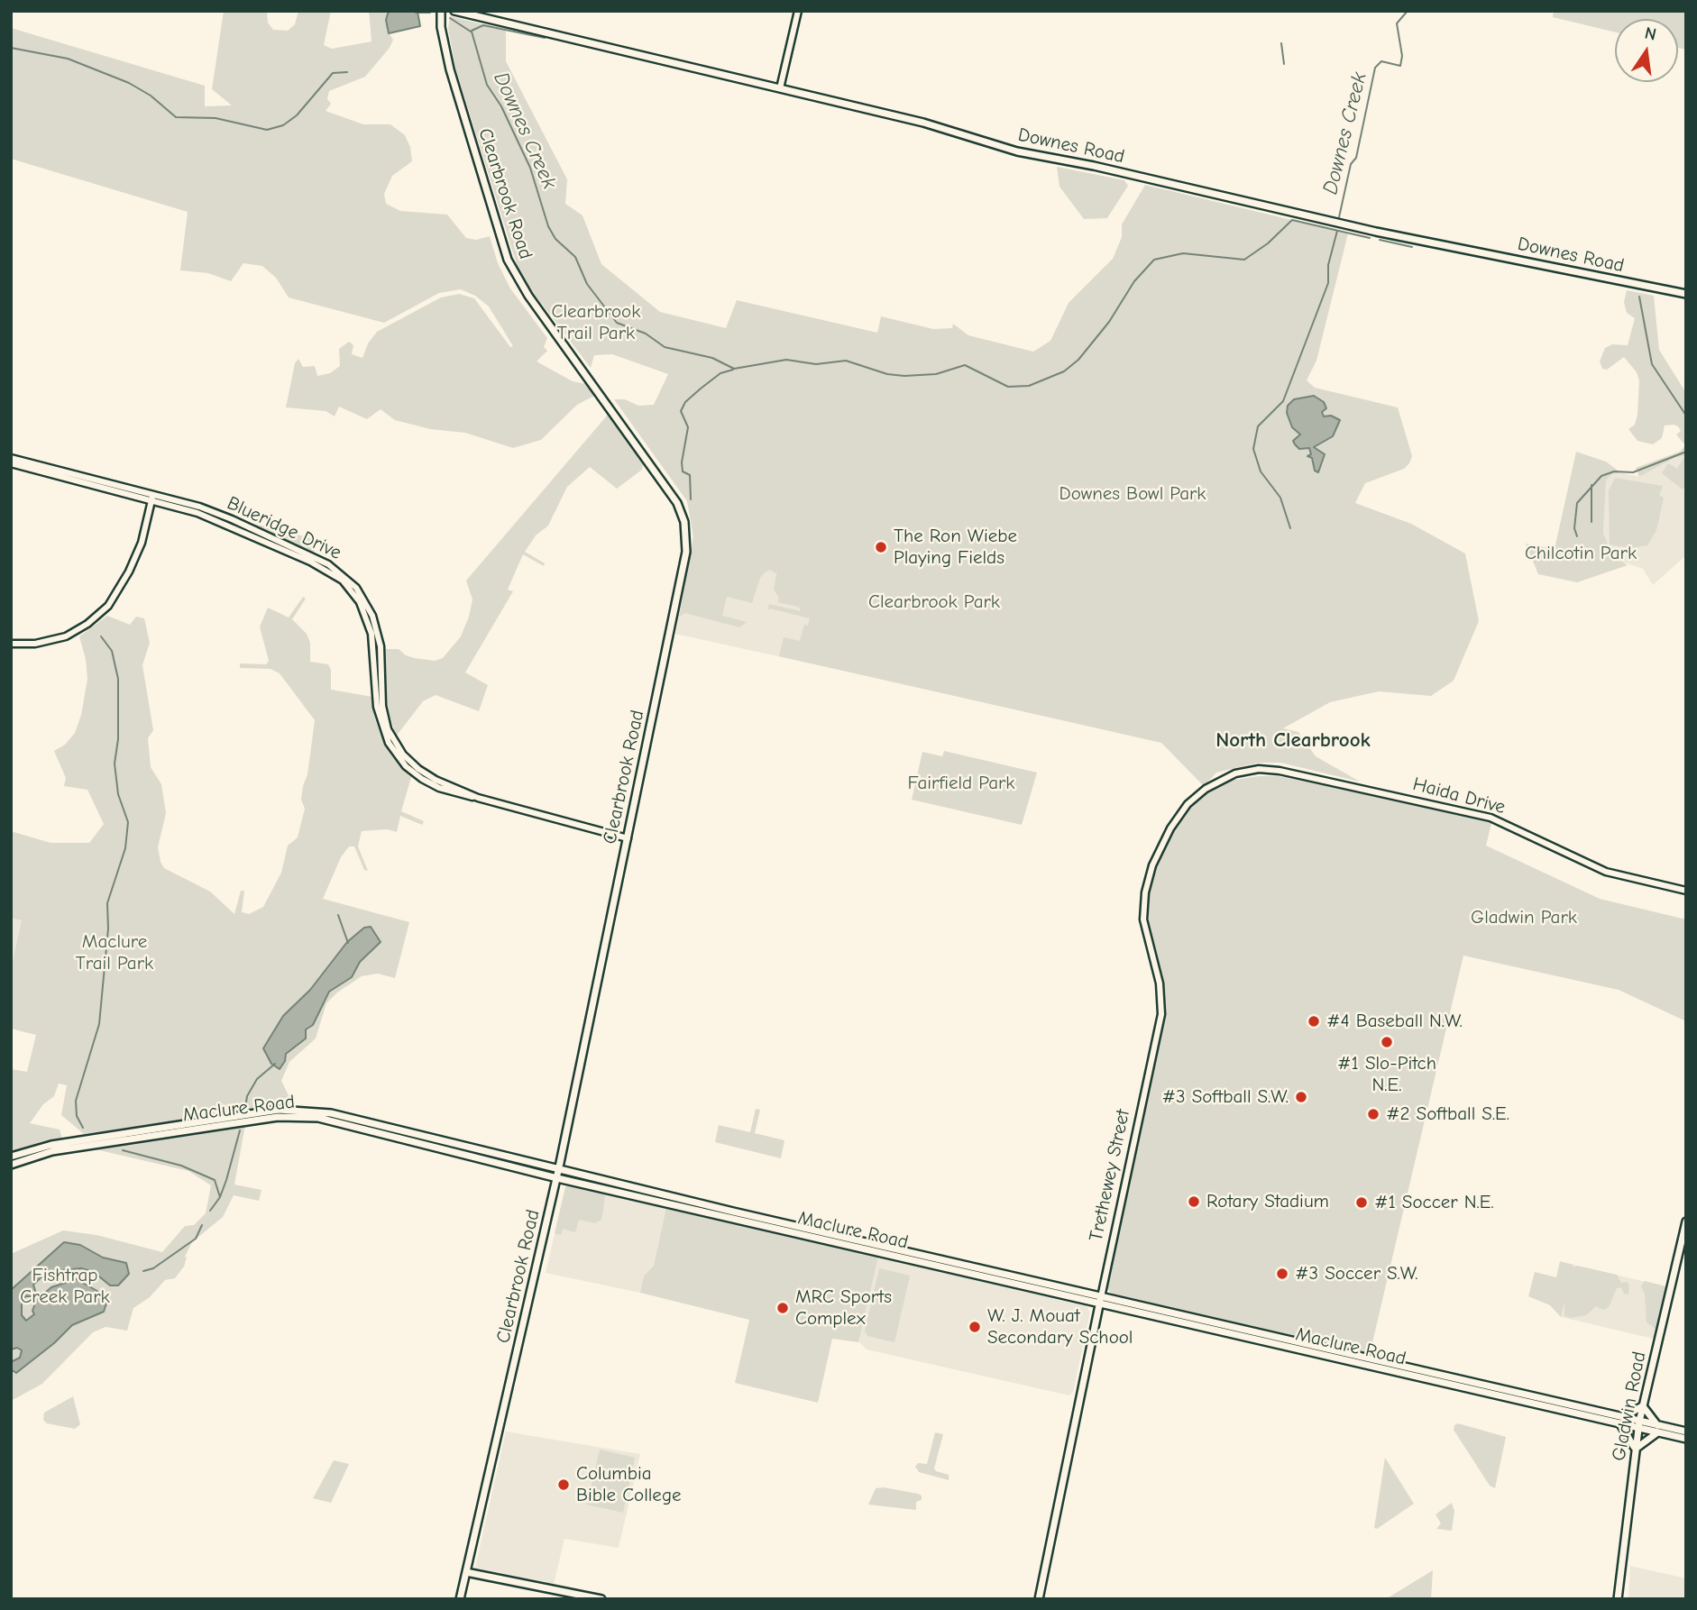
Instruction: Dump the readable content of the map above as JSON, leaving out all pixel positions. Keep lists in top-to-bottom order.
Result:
{
  "streets": {
    "main road": [
      "Downes Road",
      "Clearbrook Road",
      "Maclure Road",
      "Trethewey Street",
      "Gladwin Road"
    ],
    "street": ["Blueridge Drive", "Haida Drive"]
  },
  "crossings": [
    ["Clearbrook Road", "Blueridge Drive"],
    ["Clearbrook Road", "Maclure Road"],
    ["Haida Drive", "Trethewey Street"],
    ["Maclure Road", "Trethewey Street"],
    ["Maclure Road", "Gladwin Road"]
  ],
  "districts": ["North Clearbrook"],
  "water": ["Downes Creek"],
  "parks": [
    "Clearbrook Trail Park",
    "Downes Bowl Park",
    "Chilcotin Park",
    "Clearbrook Park",
    "Fairfield Park",
    "Gladwin Park",
    "Maclure Trail Park",
    "Fishtrap Creek Park"
  ],
  "places": [
    "The Ron Wiebe Playing Fields",
    "#4 Baseball N.W.",
    "#1 Slo-Pitch N.E.",
    "#3 Softball S.W.",
    "#2 Softball S.E.",
    "Rotary Stadium",
    "#1 Soccer N.E.",
    "#3 Soccer S.W.",
    "MRC Sports Complex",
    "W. J. Mouat Secondary School",
    "Columbia Bible College"
  ],
  "north": "top"
}
